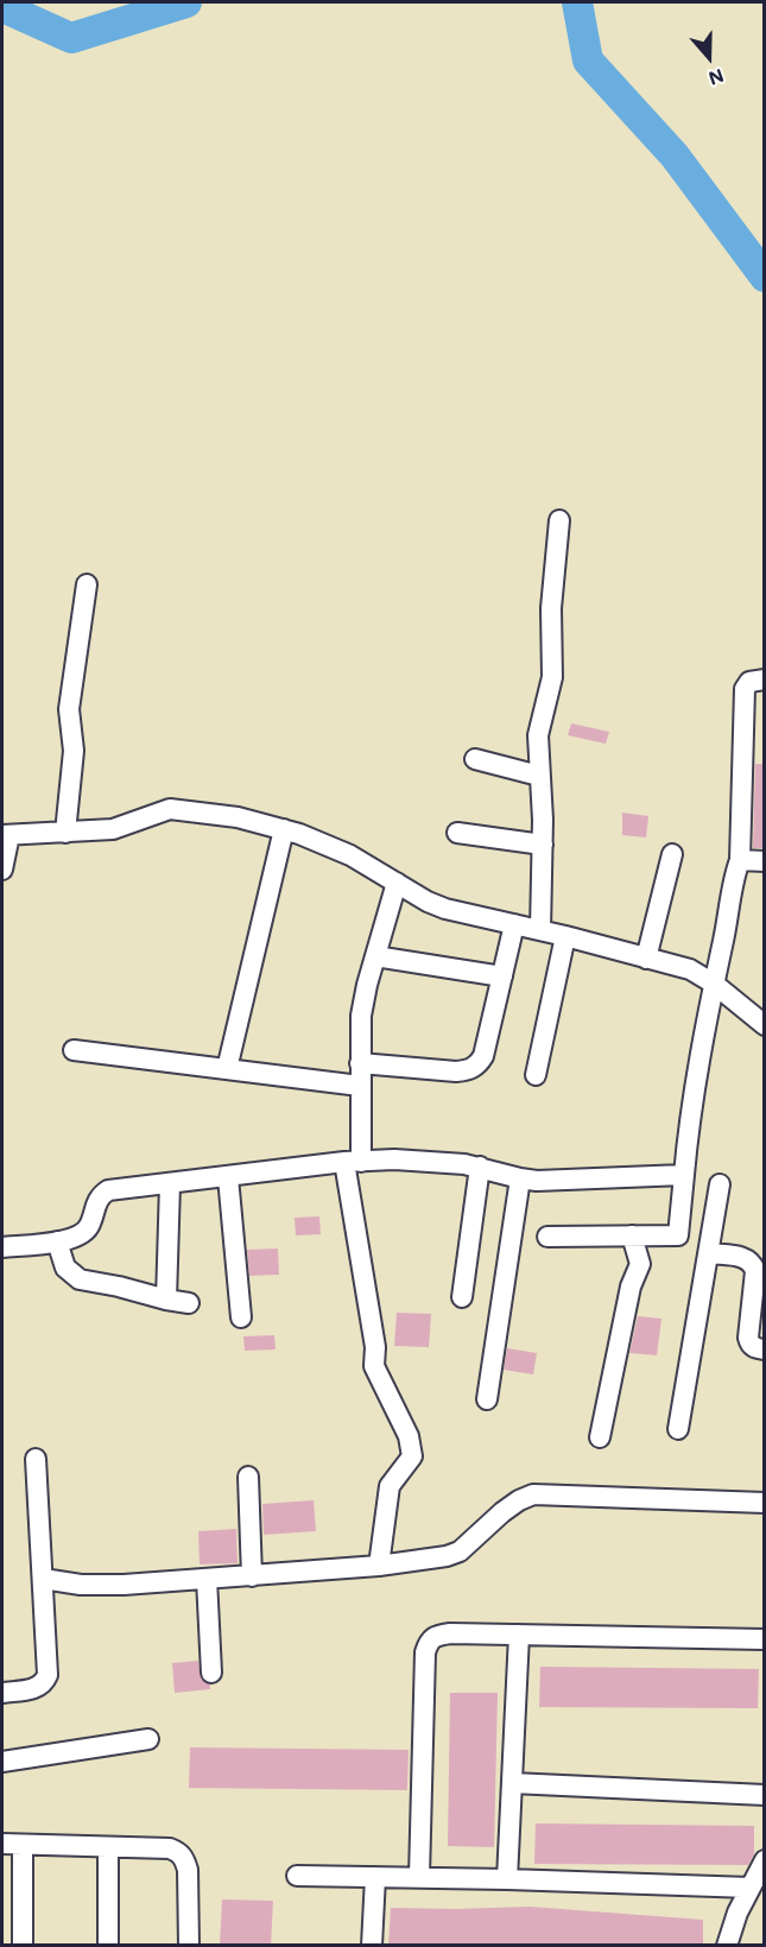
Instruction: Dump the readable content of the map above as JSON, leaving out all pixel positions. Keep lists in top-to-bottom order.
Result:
{
  "north": "bottom"
}
